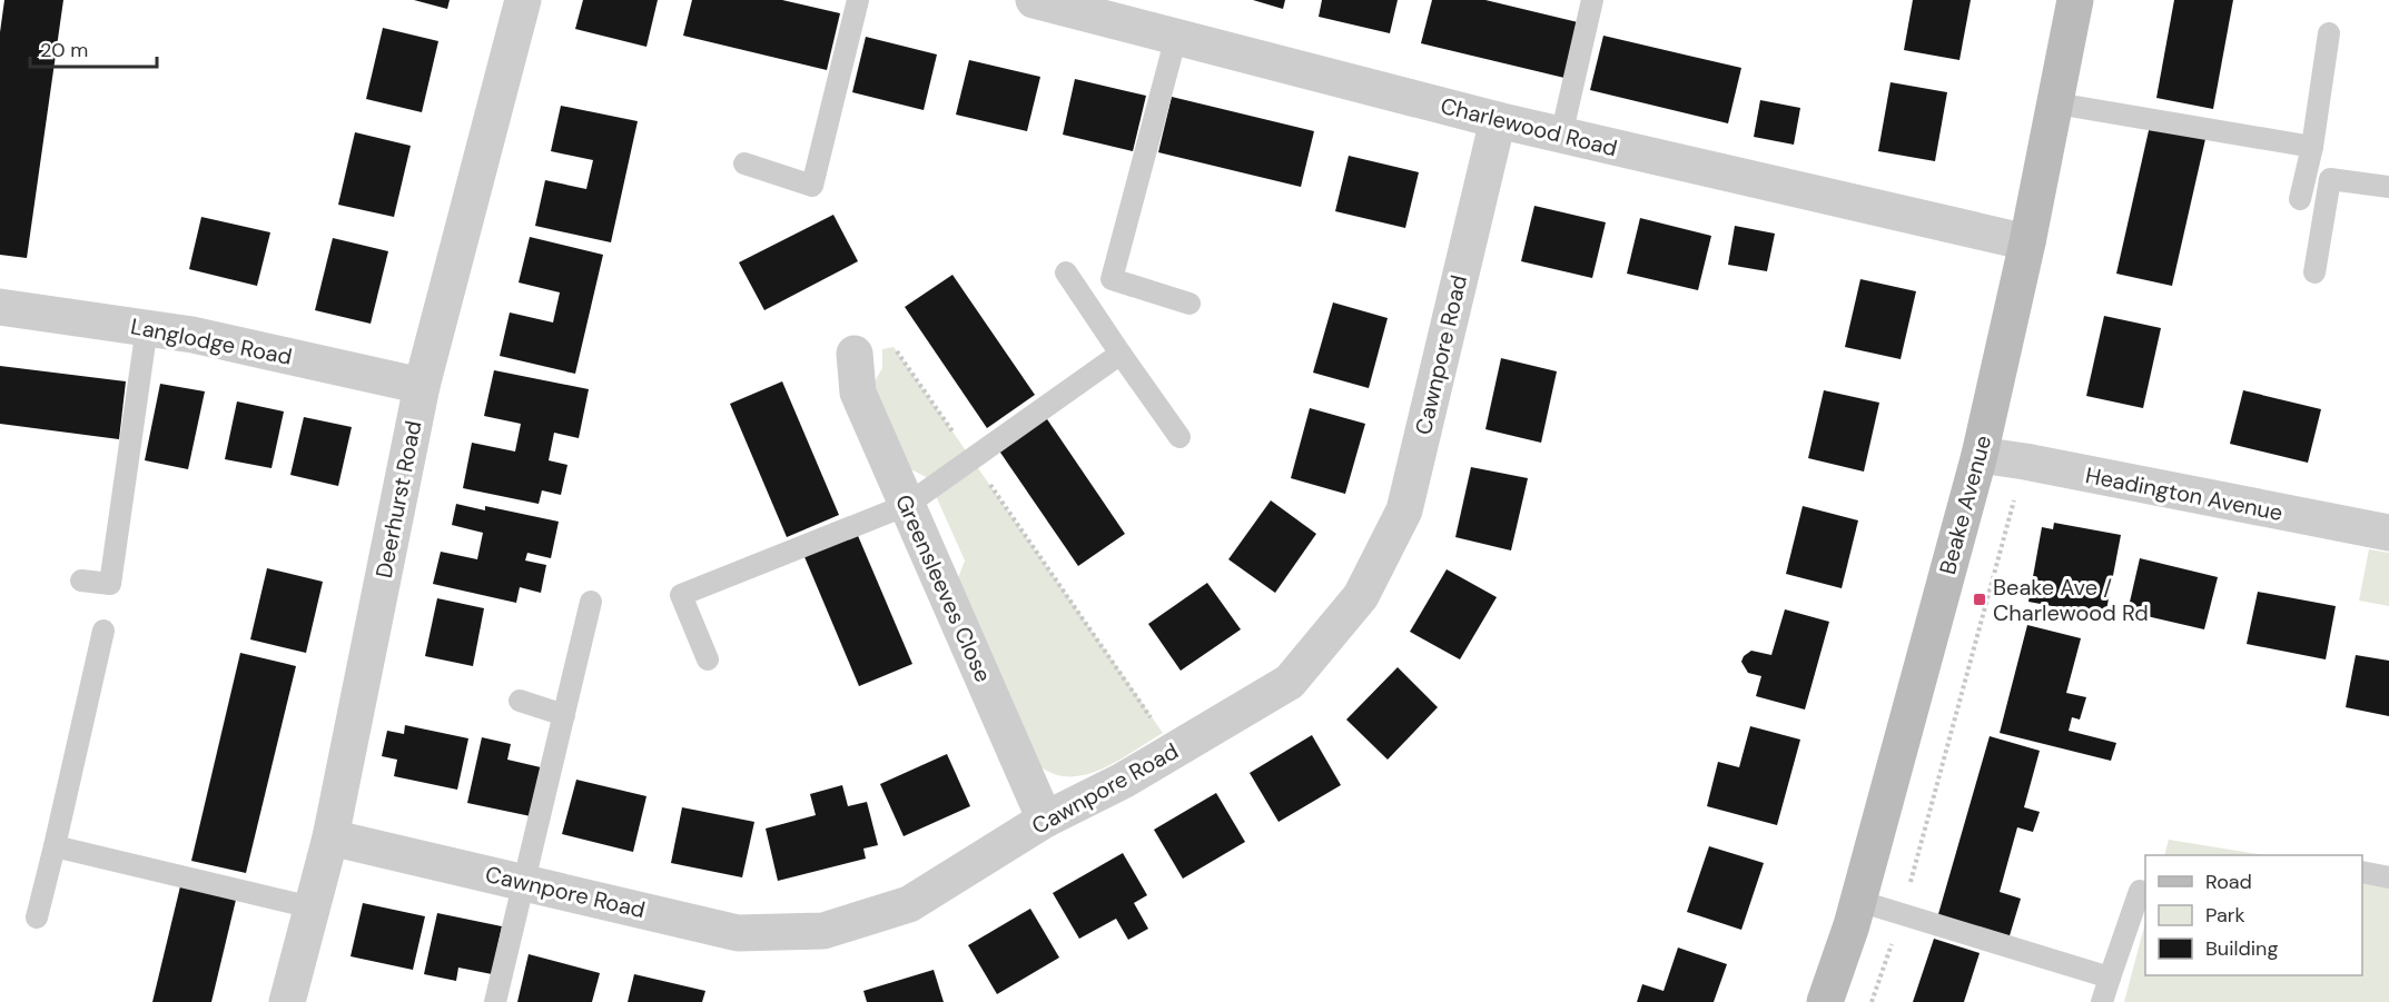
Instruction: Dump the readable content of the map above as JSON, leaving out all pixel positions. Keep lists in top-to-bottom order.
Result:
{
  "streets": {
    "street": [
      "Charlewood Road",
      "Langlodge Road",
      "Cawnpore Road",
      "Headington Avenue",
      "Deerhurst Road",
      "Beake Avenue",
      "Greensleeves Close"
    ]
  },
  "crossings": [
    ["Charlewood Road", "Cawnpore Road"],
    ["Charlewood Road", "Beake Avenue"],
    ["Langlodge Road", "Deerhurst Road"],
    ["Cawnpore Road", "Deerhurst Road"],
    ["Cawnpore Road", "Greensleeves Close"],
    ["Headington Avenue", "Beake Avenue"]
  ],
  "places": {
    "transit": ["Beake Ave / Charlewood Rd"]
  },
  "legend": ["Road", "Park", "Building"],
  "scale_bar": "20 m"
}
